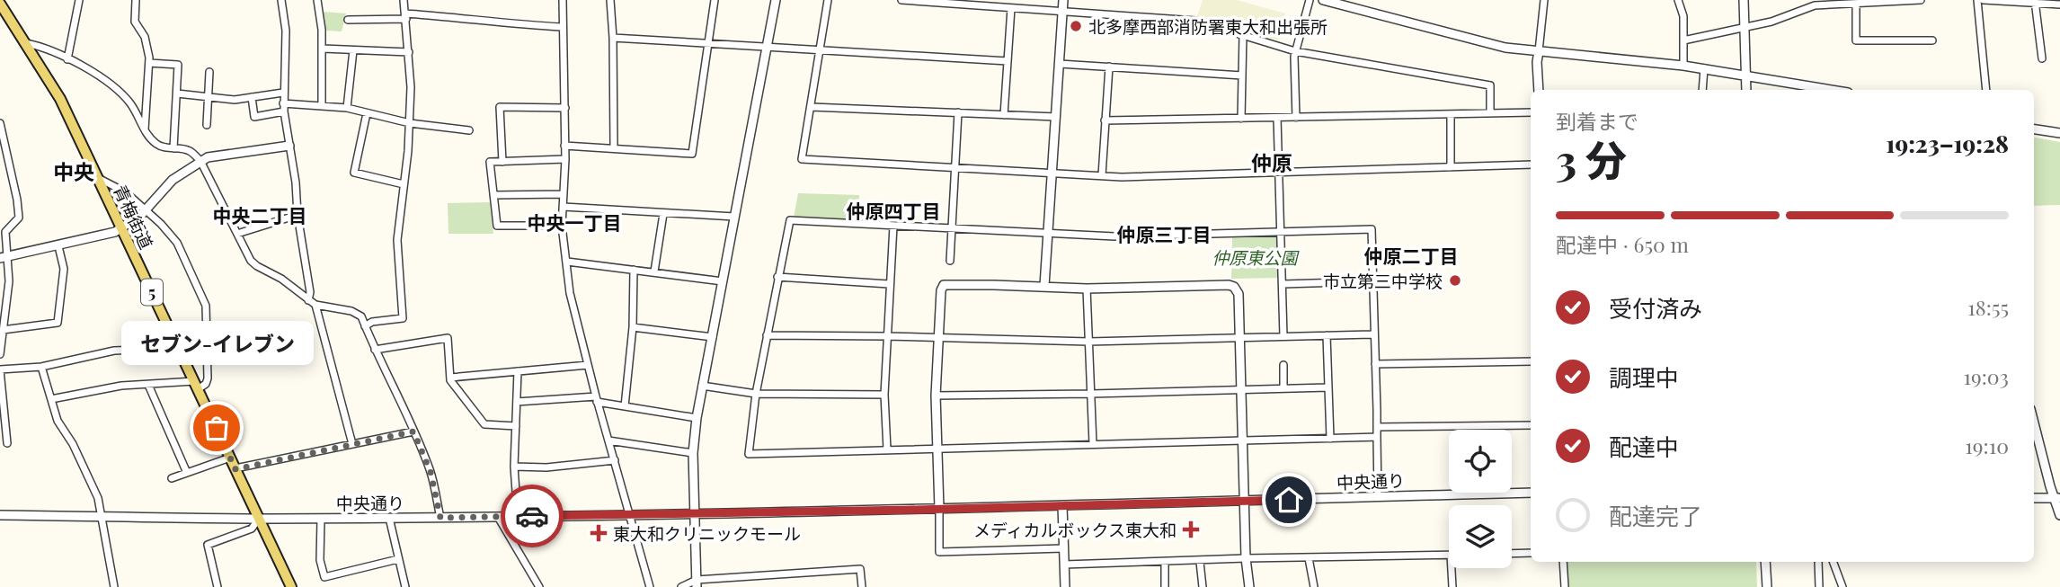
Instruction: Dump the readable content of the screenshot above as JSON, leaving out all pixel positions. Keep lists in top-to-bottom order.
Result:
{
  "streets": {
    "main road": ["青梅街道", "5"],
    "street": ["中央通り"]
  },
  "crossings": [
    ["青梅街道", "中央通り"]
  ],
  "districts": [
    "仲原",
    "中央",
    "仲原四丁目",
    "中央二丁目",
    "中央一丁目",
    "仲原三丁目",
    "仲原二丁目"
  ],
  "parks": ["仲原東公園"],
  "places": {
    "other": ["北多摩西部消防署東大和出張所", "市立第三中学校", "セブン-イレブン"],
    "health": ["メディカルボックス東大和", "東大和クリニックモール"]
  },
  "page": {
    "heading": ["3 分", "到着まで", "19:23–19:28"],
    "bar": "配達中 · 650 m",
    "list": [
      ["受付済み", "18:55"],
      ["調理中", "19:03"],
      ["配達中", "19:10"],
      "配達完了"
    ],
    "bubble": "セブン-イレブン"
  }
}
